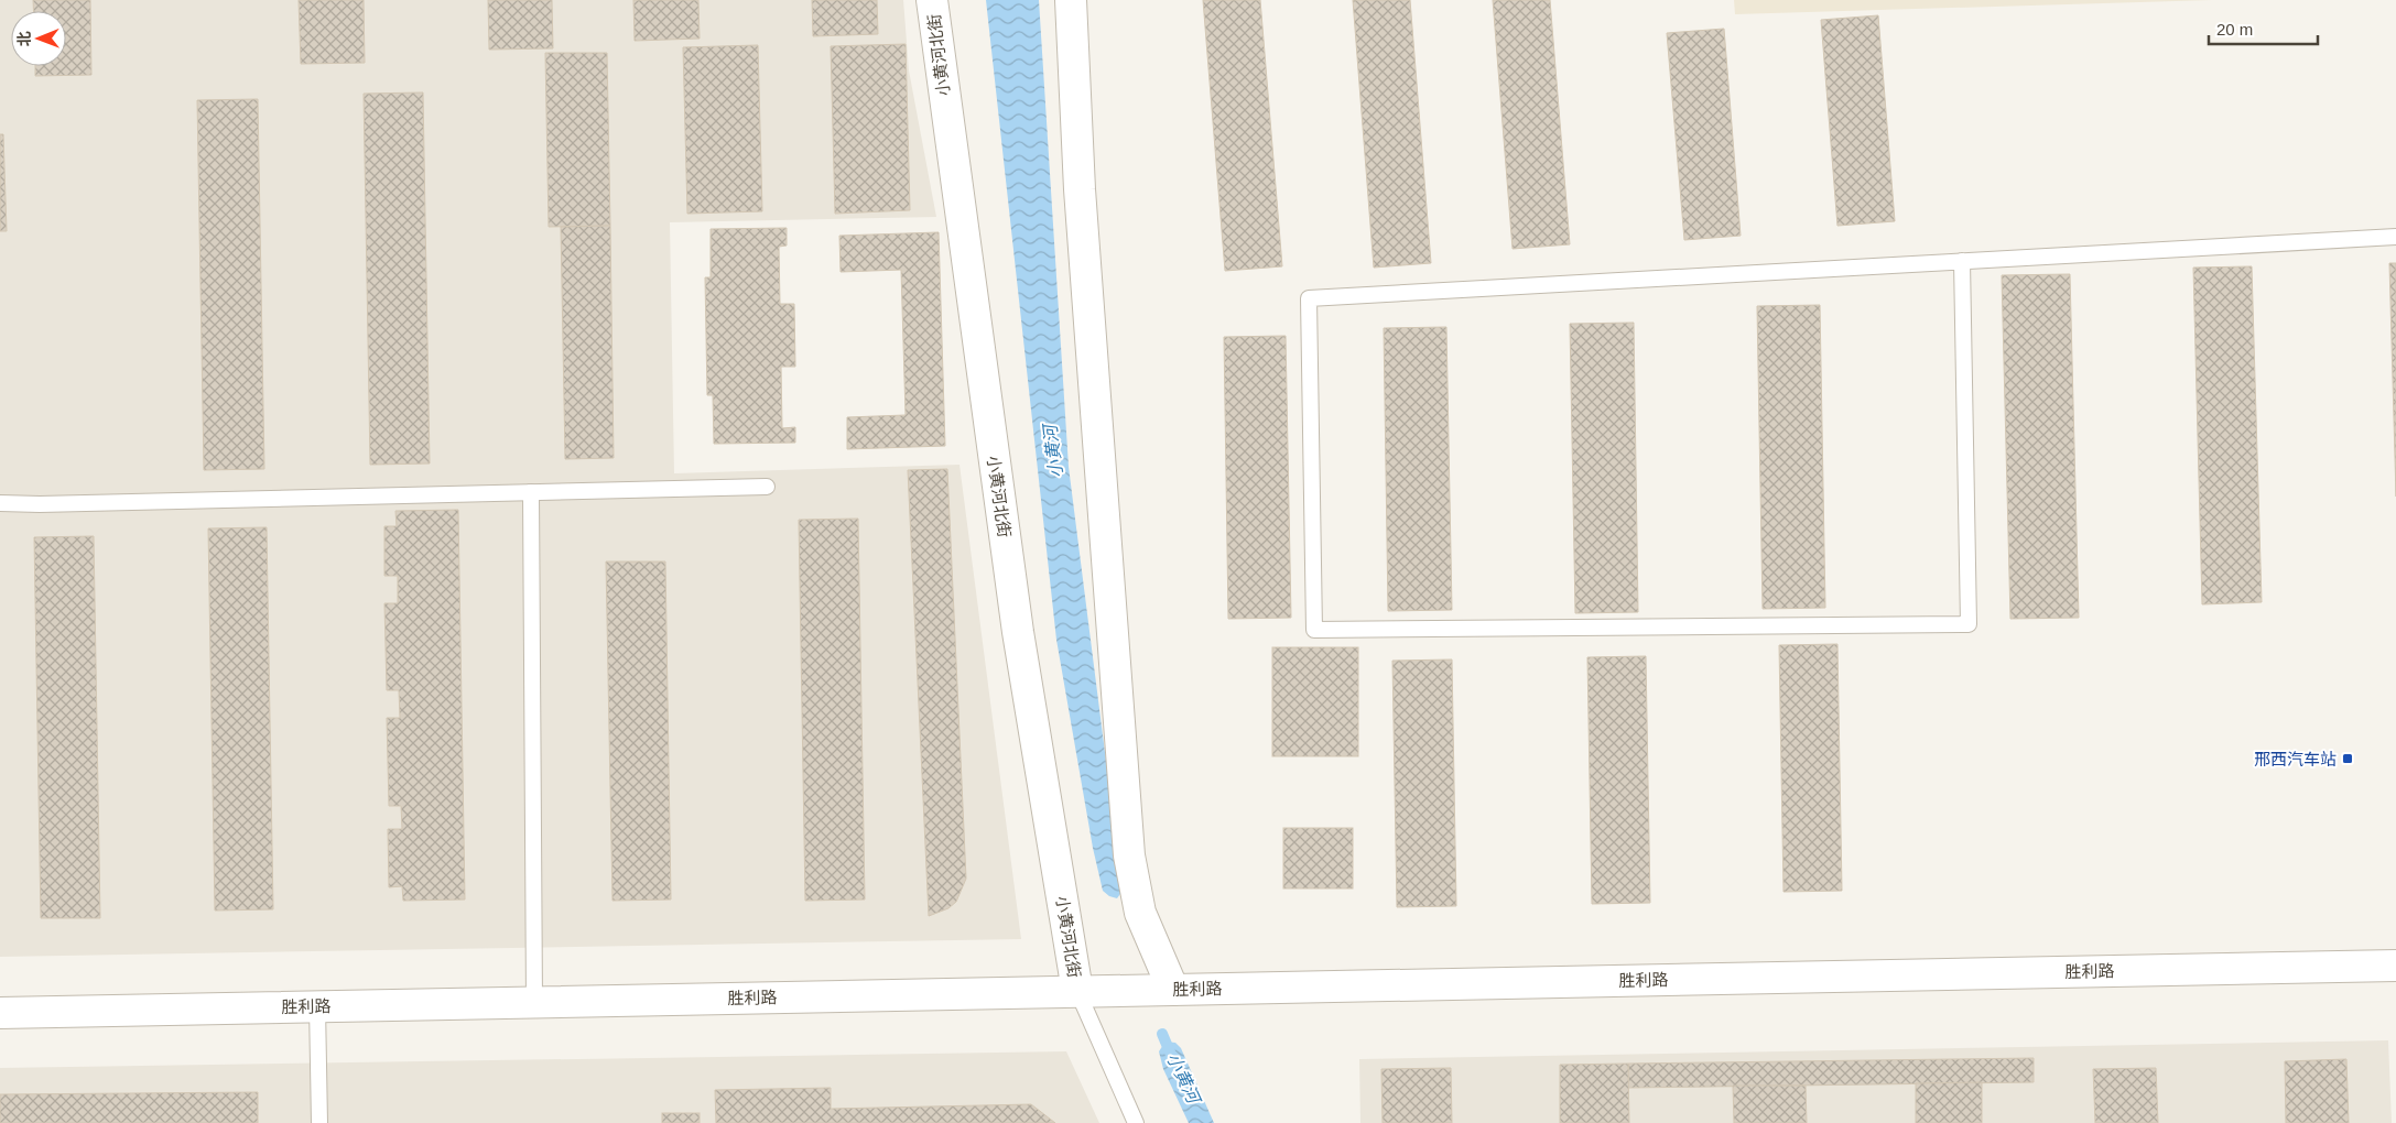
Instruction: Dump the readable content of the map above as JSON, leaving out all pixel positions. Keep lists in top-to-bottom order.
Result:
{
  "streets": {
    "street": ["小黄河北街", "胜利路"]
  },
  "crossings": [
    ["小黄河北街", "胜利路"]
  ],
  "water": ["小黄河"],
  "places": {
    "transit": ["邢西汽车站"]
  },
  "scale_bar": "20 m",
  "north": "left"
}
